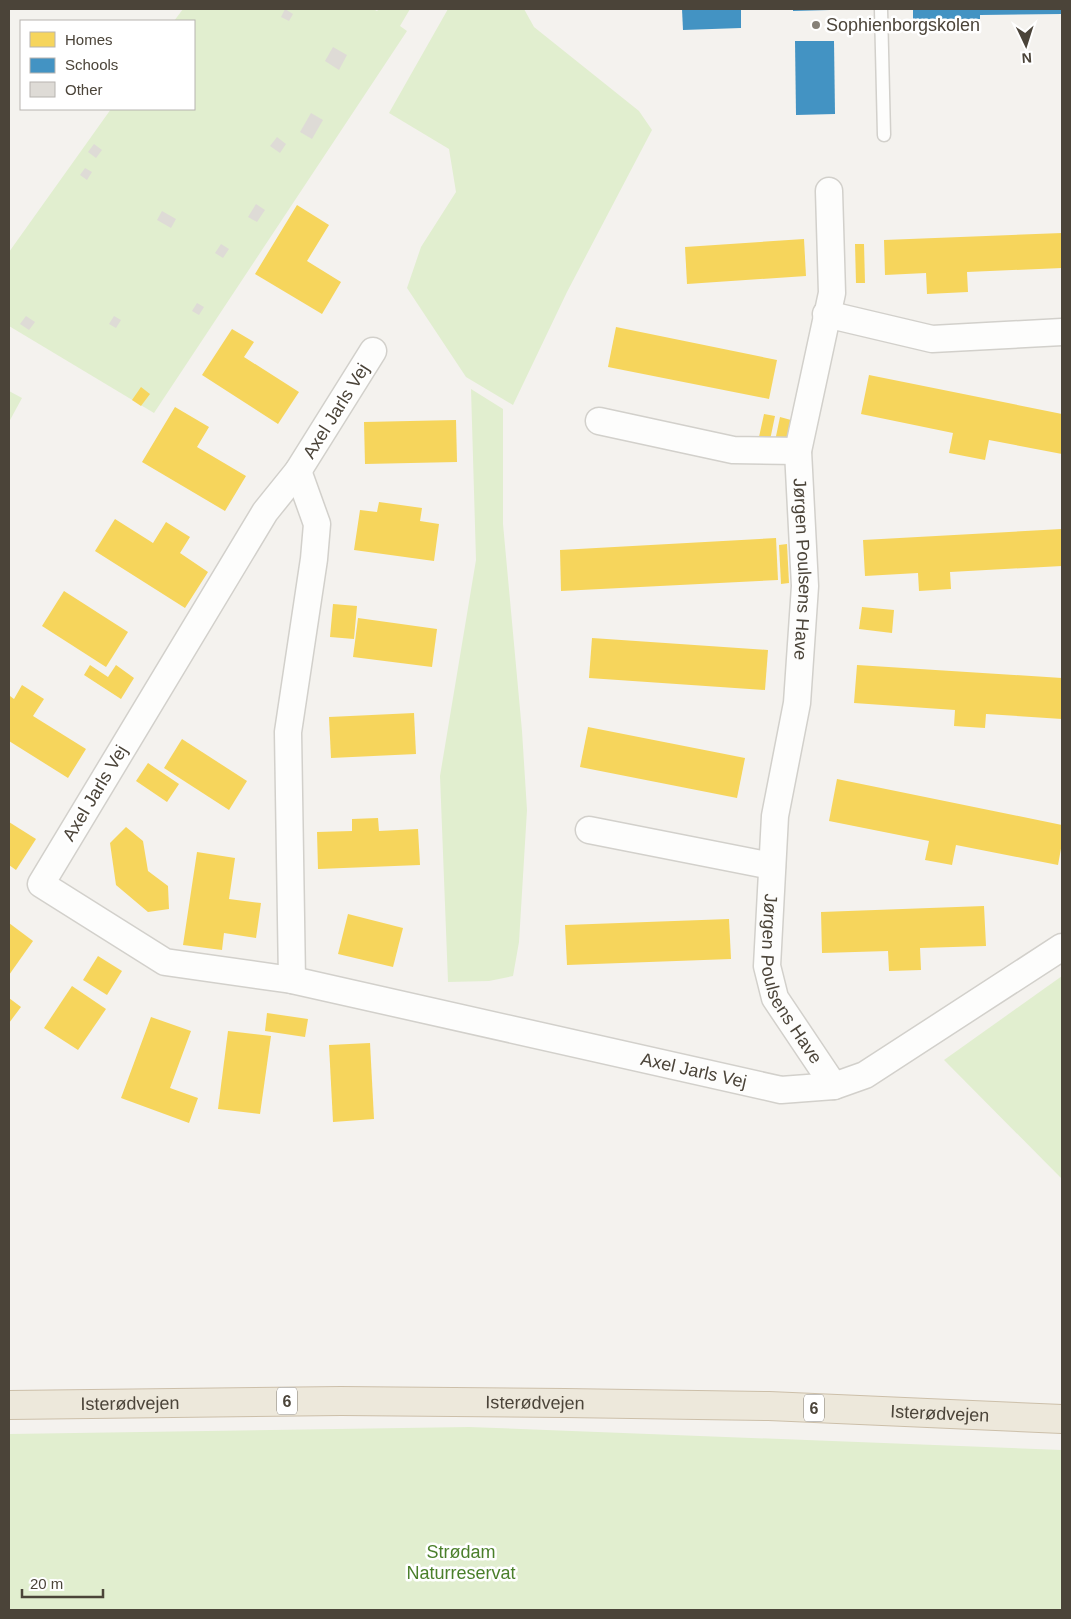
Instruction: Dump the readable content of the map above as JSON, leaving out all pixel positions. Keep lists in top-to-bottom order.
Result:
{
  "streets": {
    "highway": ["6", "Isterødvejen"],
    "street": ["Axel Jarls Vej", "Jørgen Poulsens Have"]
  },
  "crossings": [
    ["Axel Jarls Vej", "Jørgen Poulsens Have"]
  ],
  "parks": ["Strødam Naturreservat"],
  "places": ["Sophienborgskolen"],
  "legend": ["Homes", "Schools", "Other"],
  "scale_bar": "20 m",
  "north": "bottom"
}
